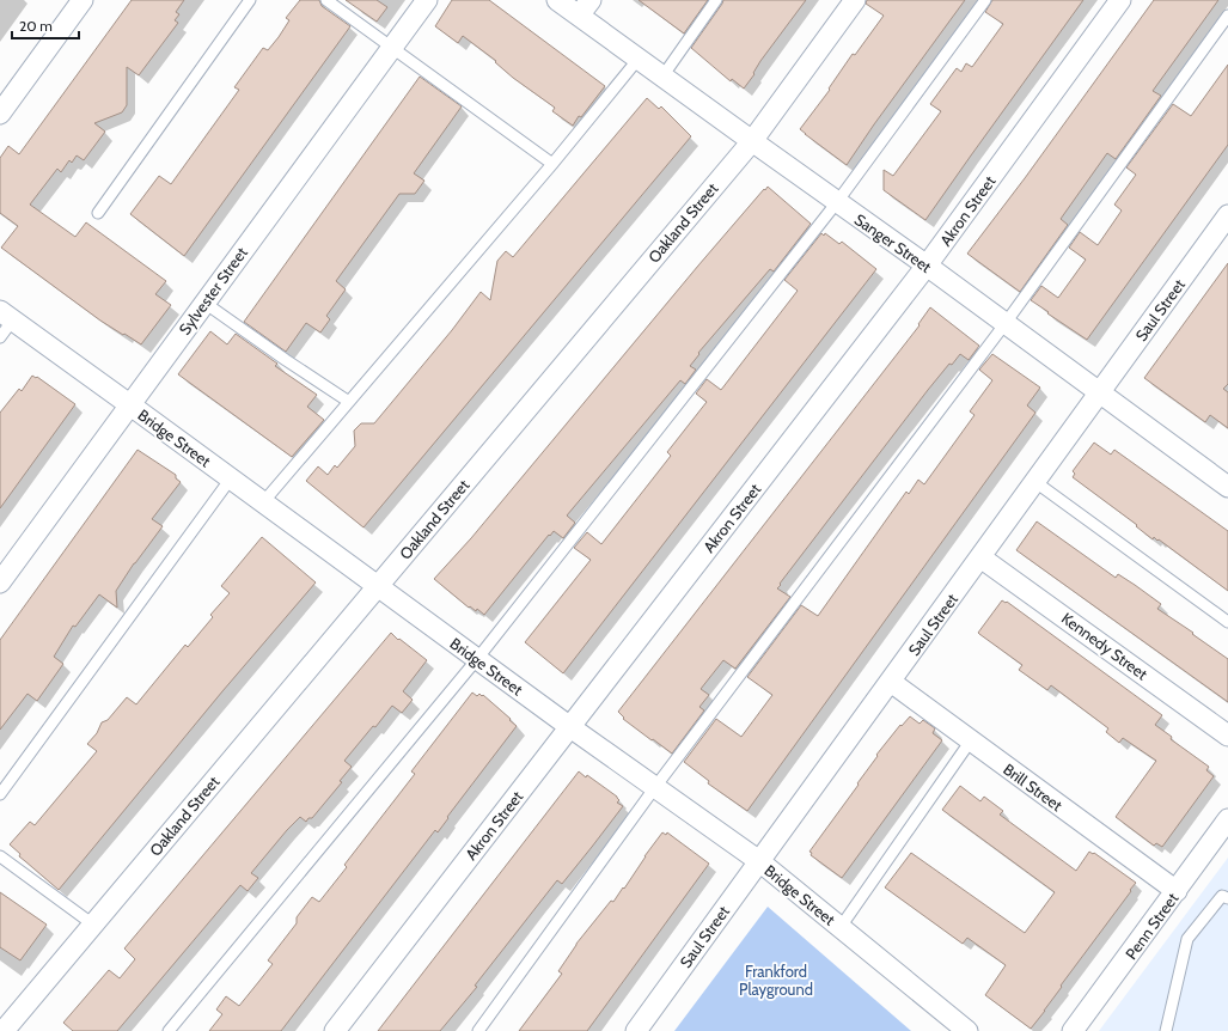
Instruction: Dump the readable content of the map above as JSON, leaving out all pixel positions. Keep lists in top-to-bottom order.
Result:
{
  "streets": {
    "street": [
      "Akron Street",
      "Oakland Street",
      "Sanger Street",
      "Sylvester Street",
      "Saul Street",
      "Bridge Street",
      "Kennedy Street",
      "Brill Street",
      "Penn Street"
    ]
  },
  "crossings": [
    ["Akron Street", "Sanger Street"],
    ["Akron Street", "Bridge Street"],
    ["Oakland Street", "Sanger Street"],
    ["Oakland Street", "Bridge Street"],
    ["Sanger Street", "Saul Street"],
    ["Sylvester Street", "Bridge Street"],
    ["Saul Street", "Bridge Street"],
    ["Saul Street", "Kennedy Street"],
    ["Saul Street", "Brill Street"],
    ["Brill Street", "Penn Street"]
  ],
  "parks": ["Frankford Playground"],
  "scale_bar": "20 m"
}
